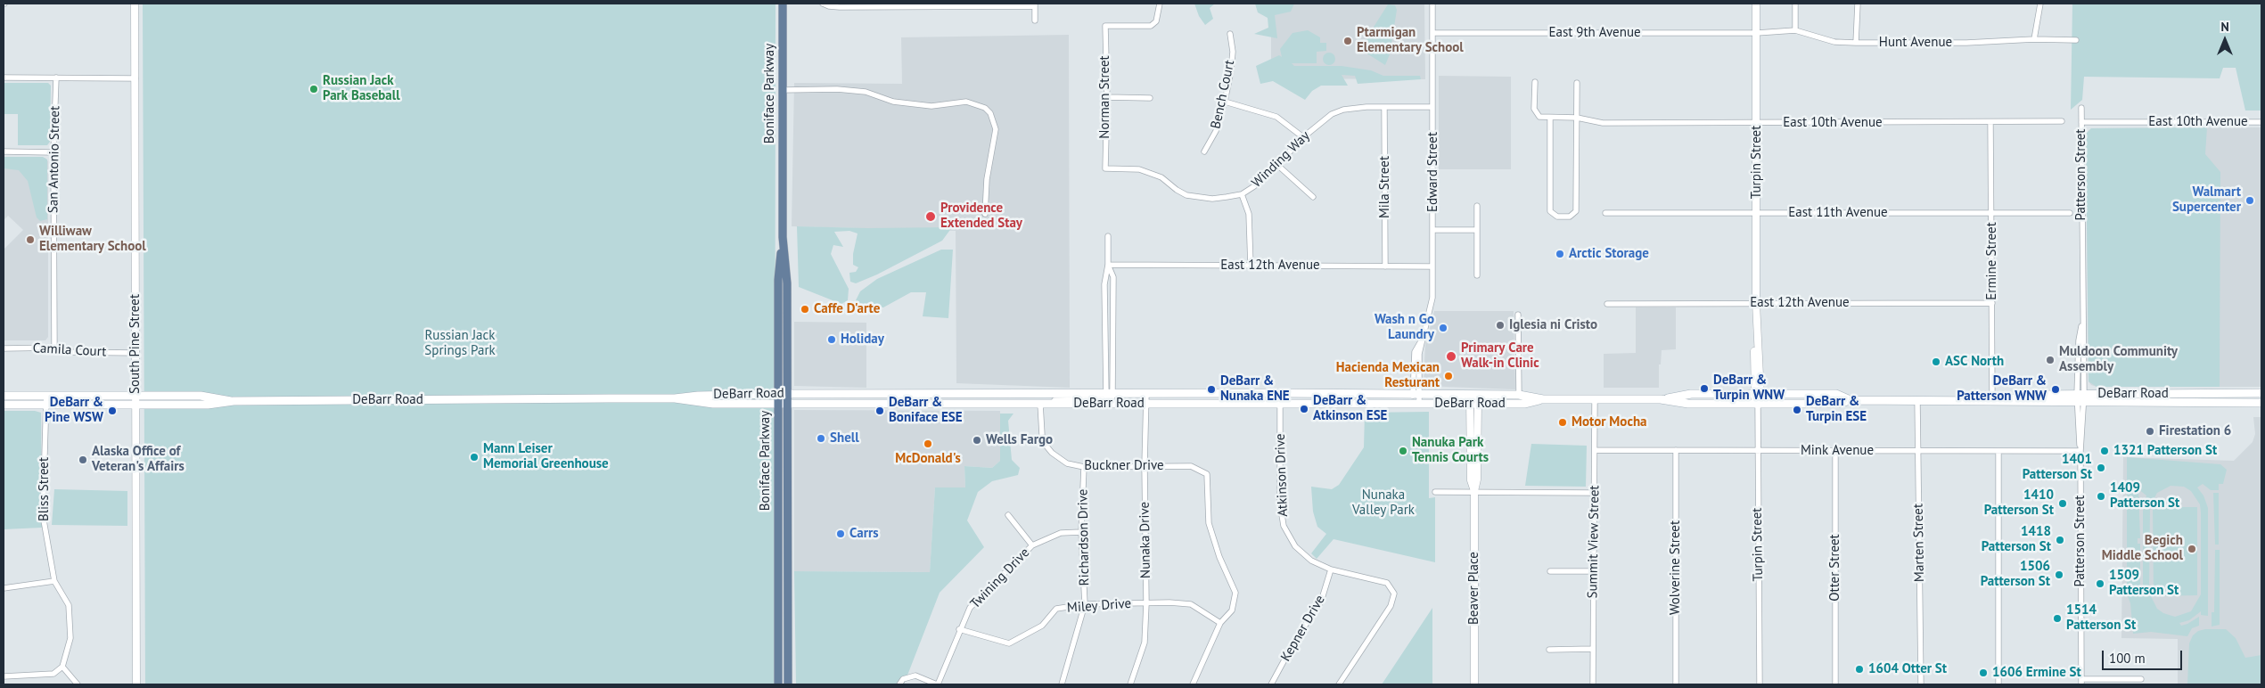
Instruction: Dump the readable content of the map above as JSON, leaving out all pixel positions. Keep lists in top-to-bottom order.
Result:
{
  "streets": {
    "main road": ["Boniface Parkway", "DeBarr Road"],
    "street": [
      "East 9th Avenue",
      "Hunt Avenue",
      "Bench Court",
      "Norman Street",
      "East 10th Avenue",
      "San Antonio Street",
      "Winding Way",
      "Turpin Street",
      "Edward Street",
      "Patterson Street",
      "Mila Street",
      "East 11th Avenue",
      "Ermine Street",
      "East 12th Avenue",
      "South Pine Street",
      "Camila Court",
      "Mink Avenue",
      "Buckner Drive",
      "Atkinson Drive",
      "Bliss Street",
      "Richardson Drive",
      "Nunaka Drive",
      "Summit View Street",
      "Marten Street",
      "Wolverine Street",
      "Otter Street",
      "Twining Drive",
      "Beaver Place",
      "Miley Drive",
      "Kepner Drive"
    ]
  },
  "crossings": [
    ["East 9th Avenue", "Hunt Avenue"],
    ["East 9th Avenue", "Turpin Street"],
    ["East 9th Avenue", "Edward Street"],
    ["Hunt Avenue", "Turpin Street"],
    ["Boniface Parkway", "DeBarr Road"],
    ["Norman Street", "Winding Way"],
    ["East 10th Avenue", "Turpin Street"],
    ["East 10th Avenue", "Patterson Street"],
    ["East 10th Avenue", "Ermine Street"],
    ["San Antonio Street", "Camila Court"],
    ["Winding Way", "Edward Street"],
    ["Winding Way", "Mila Street"],
    ["Turpin Street", "East 11th Avenue"],
    ["Turpin Street", "East 12th Avenue"],
    ["Turpin Street", "DeBarr Road"],
    ["Turpin Street", "Mink Avenue"],
    ["Edward Street", "East 12th Avenue"],
    ["Edward Street", "DeBarr Road"],
    ["Patterson Street", "DeBarr Road"],
    ["Patterson Street", "Mink Avenue"],
    ["Mila Street", "East 12th Avenue"],
    ["East 11th Avenue", "Ermine Street"],
    ["Ermine Street", "East 12th Avenue"],
    ["Ermine Street", "DeBarr Road"],
    ["South Pine Street", "Camila Court"],
    ["South Pine Street", "DeBarr Road"],
    ["DeBarr Road", "Buckner Drive"],
    ["DeBarr Road", "Atkinson Drive"],
    ["DeBarr Road", "Bliss Street"],
    ["DeBarr Road", "Nunaka Drive"],
    ["DeBarr Road", "Summit View Street"],
    ["DeBarr Road", "Marten Street"],
    ["DeBarr Road", "Beaver Place"],
    ["Mink Avenue", "Summit View Street"],
    ["Mink Avenue", "Marten Street"],
    ["Mink Avenue", "Wolverine Street"],
    ["Mink Avenue", "Otter Street"],
    ["Buckner Drive", "Richardson Drive"],
    ["Buckner Drive", "Nunaka Drive"],
    ["Buckner Drive", "Miley Drive"],
    ["Atkinson Drive", "Kepner Drive"],
    ["Richardson Drive", "Twining Drive"],
    ["Richardson Drive", "Miley Drive"],
    ["Nunaka Drive", "Miley Drive"],
    ["Twining Drive", "Miley Drive"]
  ],
  "parks": ["Russian Jack Springs Park", "Nunaka Valley Park"],
  "places": [
    "Ptarmigan Elementary School",
    "Russian Jack Park Baseball",
    "Walmart Supercenter",
    "Providence Extended Stay",
    "Williwaw Elementary School",
    "Arctic Storage",
    "Caffe D'arte",
    "Iglesia ni Cristo",
    "Wash n Go Laundry",
    "Holiday",
    "Primary Care Walk-in Clinic",
    "Muldoon Community Assembly",
    "ASC North",
    "Hacienda Mexican Resturant",
    "DeBarr & Turpin WNW",
    "DeBarr & Nunaka ENE",
    "DeBarr & Patterson WNW",
    "DeBarr & Atkinson ESE",
    "DeBarr & Turpin ESE",
    "DeBarr & Pine WSW",
    "DeBarr & Boniface ESE",
    "Motor Mocha",
    "Firestation 6",
    "Shell",
    "Wells Fargo",
    "McDonald's",
    "Nanuka Park Tennis Courts",
    "1321 Patterson St",
    "Mann Leiser Memorial Greenhouse",
    "Alaska Office of Veteran's Affairs",
    "1401 Patterson St",
    "1409 Patterson St",
    "1410 Patterson St",
    "Carrs",
    "1418 Patterson St",
    "Begich Middle School",
    "1506 Patterson St",
    "1509 Patterson St",
    "1514 Patterson St",
    "1604 Otter St",
    "1606 Ermine St"
  ],
  "scale_bar": "100 m",
  "north": "top"
}
